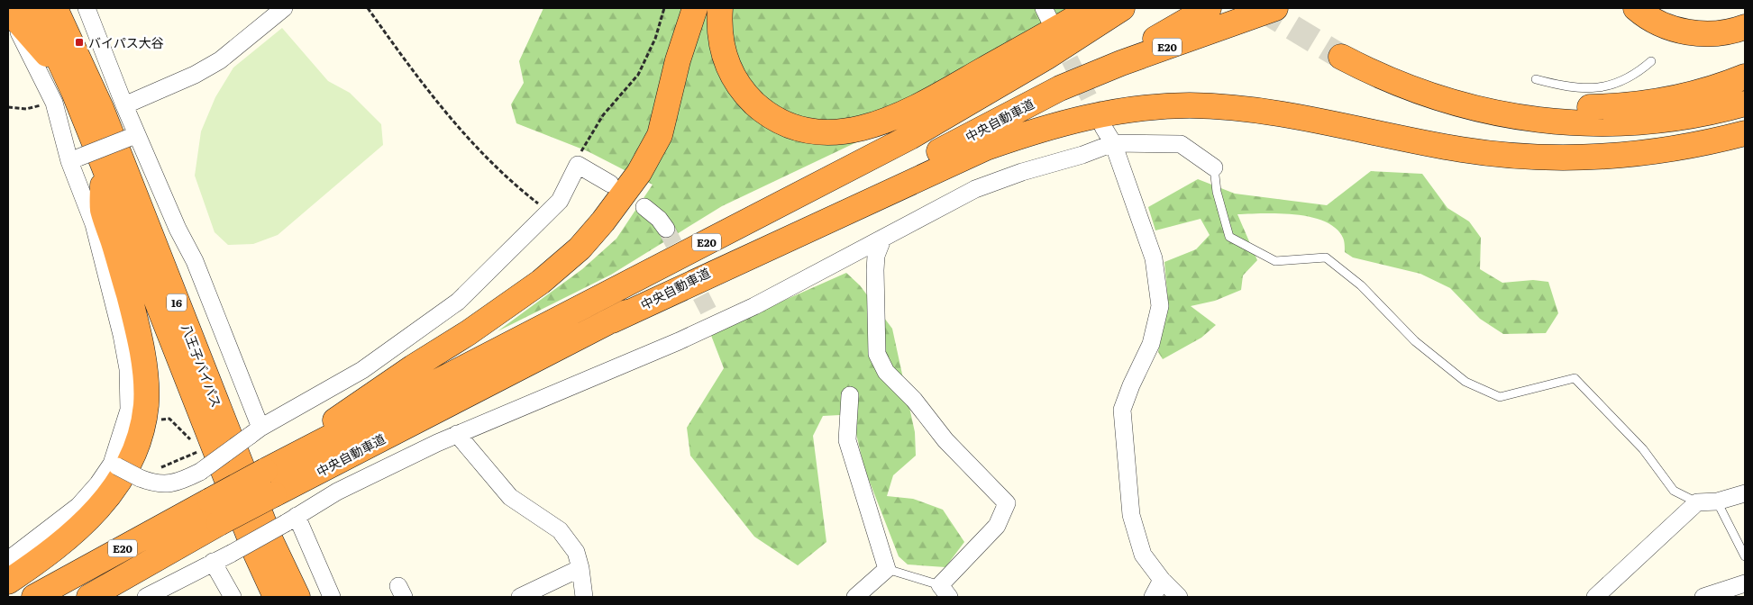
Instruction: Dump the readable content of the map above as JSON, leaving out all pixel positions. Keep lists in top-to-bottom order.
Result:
{
  "streets": {
    "highway": [
      "E20",
      "中央自動車道",
      "16",
      "八王子バイパス"
    ]
  },
  "crossings": [
    ["16", "八王子バイパス"]
  ],
  "places": {
    "transit": ["バイパス大谷"]
  }
}
